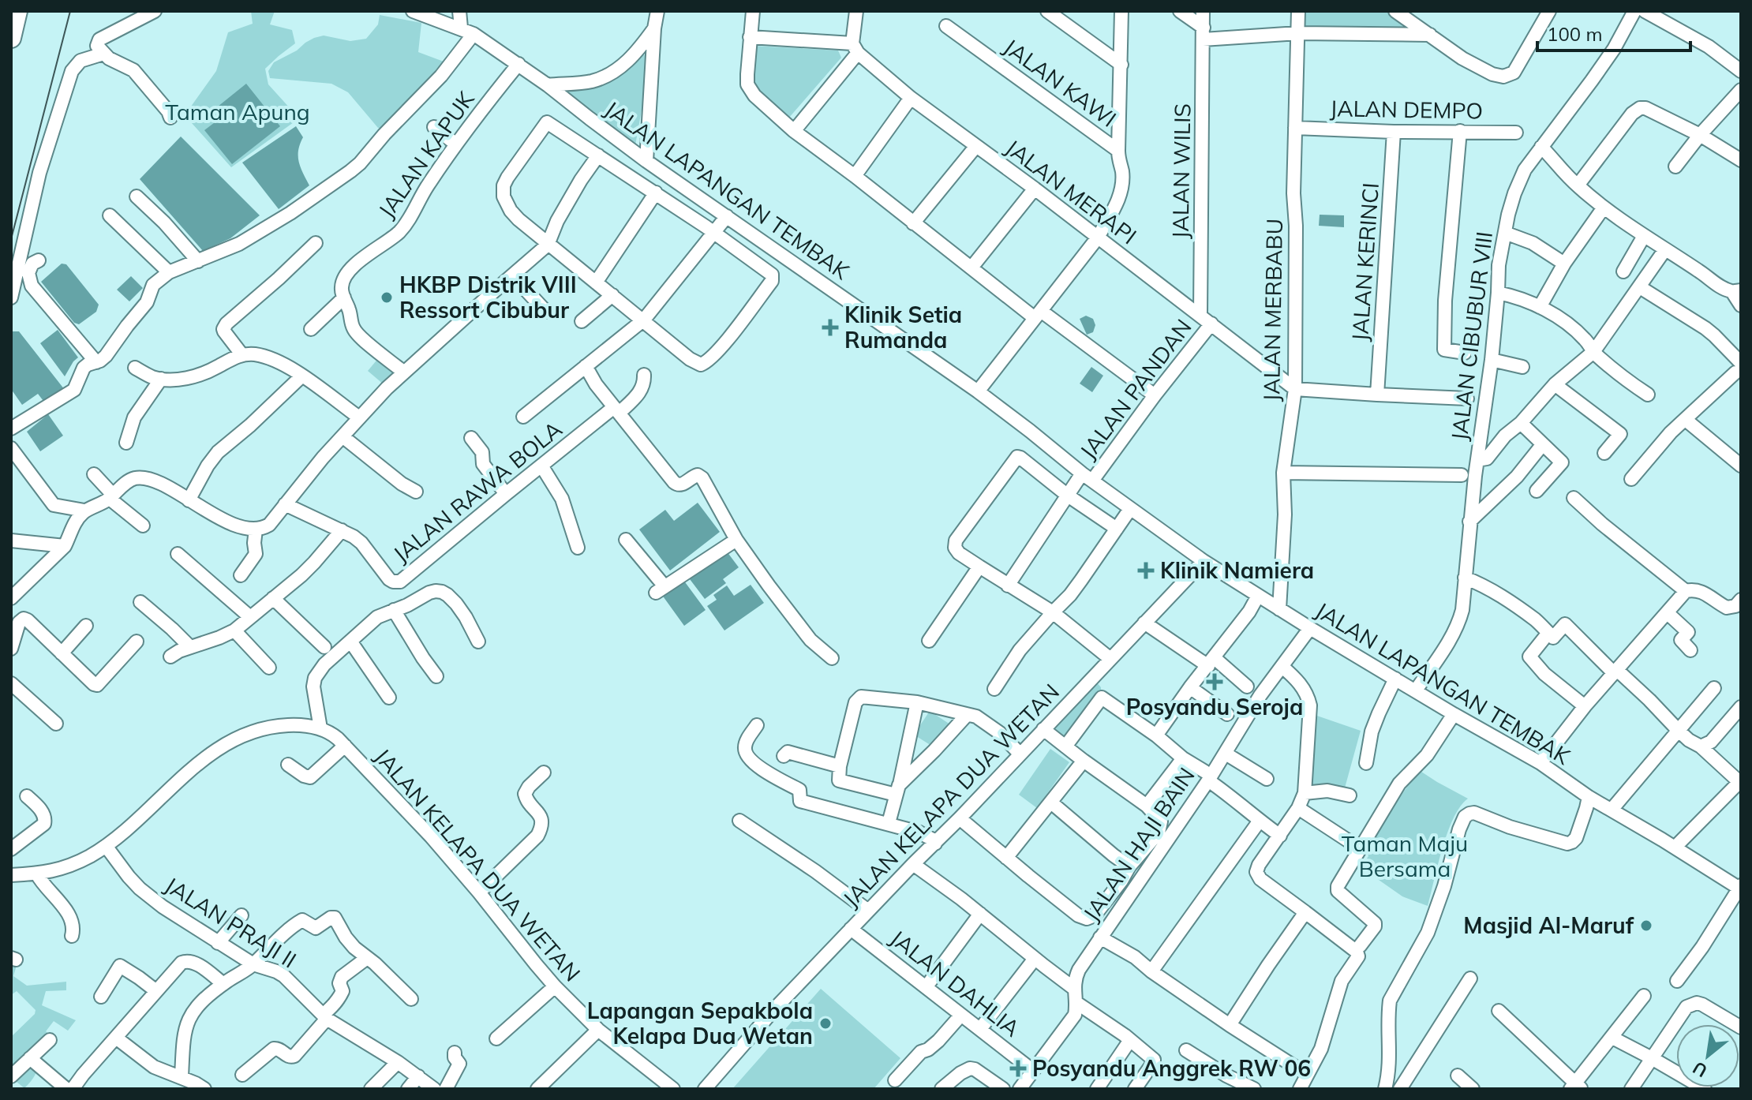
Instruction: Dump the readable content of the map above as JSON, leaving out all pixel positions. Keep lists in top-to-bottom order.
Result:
{
  "streets": {
    "street": [
      "JALAN KAWI",
      "JALAN DEMPO",
      "JALAN KAPUK",
      "JALAN WILIS",
      "JALAN LAPANGAN TEMBAK",
      "JALAN MERAPI",
      "JALAN KERINCI",
      "JALAN MERBABU",
      "JALAN CIBUBUR VIII",
      "JALAN PANDAN",
      "JALAN RAWA BOLA",
      "JALAN KELAPA DUA WETAN",
      "JALAN HAJI BAIN",
      "JALAN PRAJI II",
      "JALAN DAHLIA"
    ]
  },
  "crossings": [
    ["JALAN DEMPO", "JALAN KERINCI"],
    ["JALAN DEMPO", "JALAN MERBABU"],
    ["JALAN KAPUK", "JALAN LAPANGAN TEMBAK"],
    ["JALAN WILIS", "JALAN MERAPI"],
    ["JALAN LAPANGAN TEMBAK", "JALAN MERBABU"],
    ["JALAN LAPANGAN TEMBAK", "JALAN CIBUBUR VIII"],
    ["JALAN LAPANGAN TEMBAK", "JALAN PANDAN"],
    ["JALAN LAPANGAN TEMBAK", "JALAN KELAPA DUA WETAN"],
    ["JALAN LAPANGAN TEMBAK", "JALAN HAJI BAIN"],
    ["JALAN MERAPI", "JALAN MERBABU"],
    ["JALAN MERAPI", "JALAN PANDAN"],
    ["JALAN KELAPA DUA WETAN", "JALAN PRAJI II"],
    ["JALAN KELAPA DUA WETAN", "JALAN DAHLIA"]
  ],
  "parks": ["Taman Apung", "Taman Maju Bersama"],
  "places": {
    "other": ["HKBP Distrik VIII Ressort Cibubur", "Masjid Al-Maruf", "Lapangan Sepakbola Kelapa Dua Wetan"],
    "health": [
      "Klinik Setia Rumanda",
      "Klinik Namiera",
      "Posyandu Seroja",
      "Posyandu Anggrek RW 06"
    ]
  },
  "scale_bar": "100 m",
  "north": "bottom left"
}
